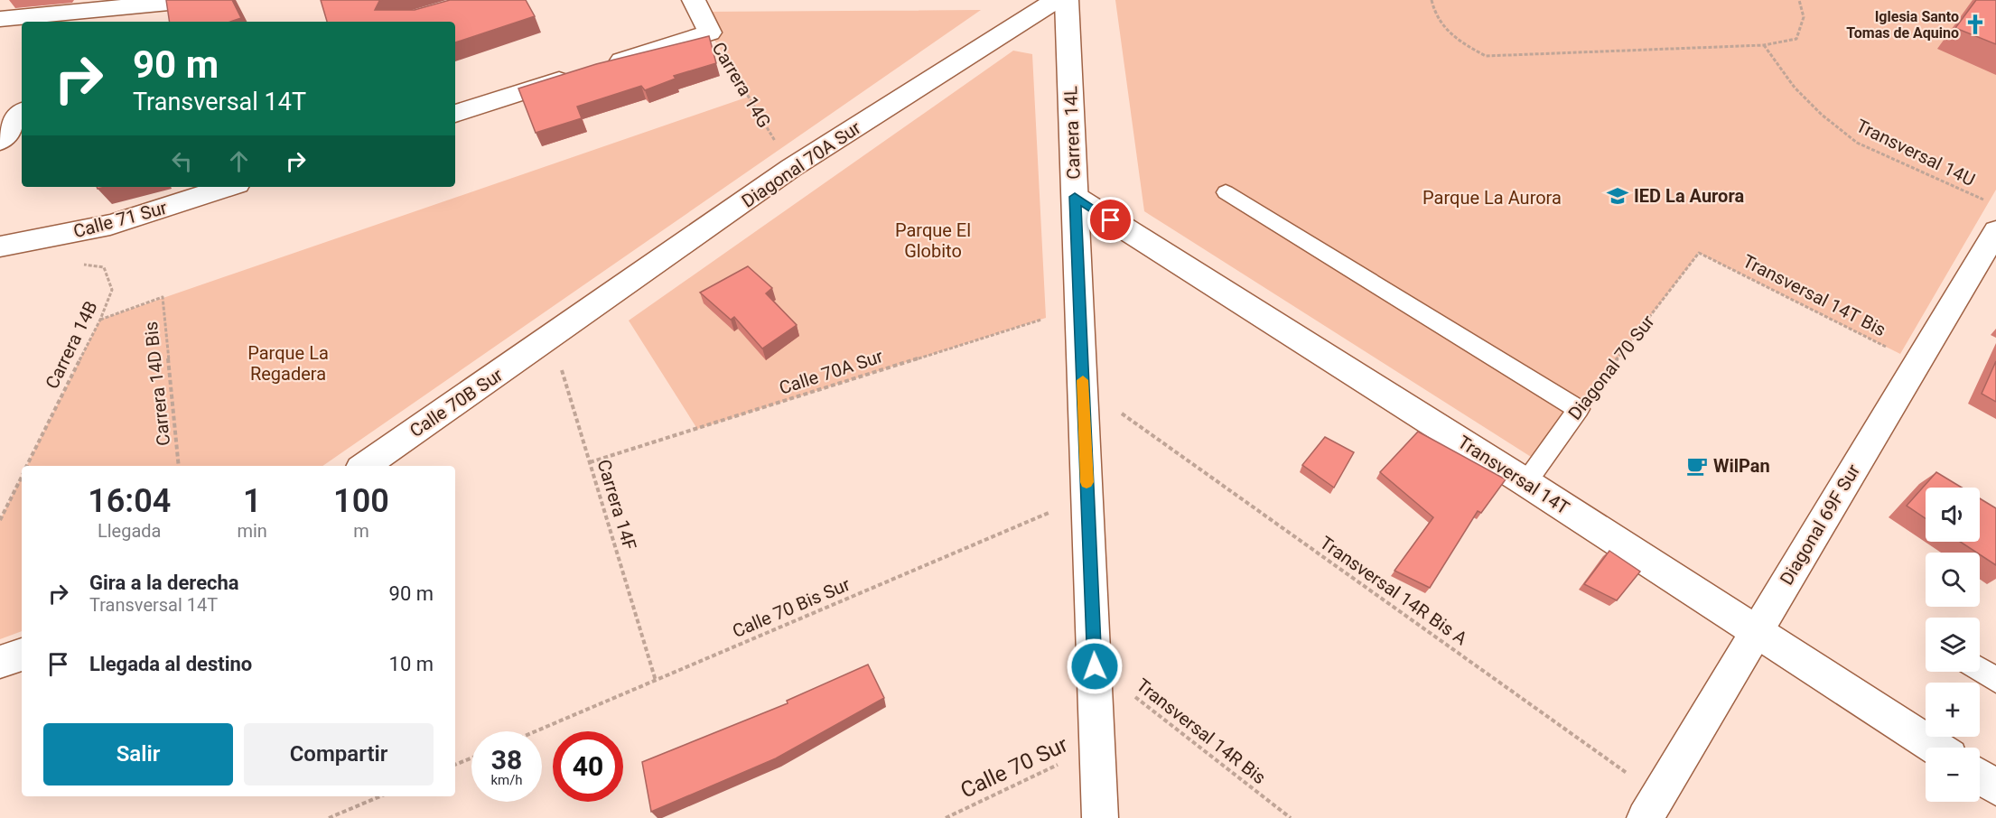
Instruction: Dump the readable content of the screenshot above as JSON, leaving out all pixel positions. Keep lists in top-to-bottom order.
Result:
{
  "streets": {
    "street": [
      "Carrera 14G",
      "Carrera 14L",
      "Diagonal 70A Sur",
      "Calle 71 Sur",
      "Calle 70B Sur",
      "Transversal 14T",
      "Diagonal 69F Sur"
    ],
    "lane": ["Diagonal 70 Sur"],
    "path": [
      "Transversal 14U",
      "Transversal 14T Bis",
      "Carrera 14B",
      "Calle 70A Sur",
      "Carrera 14D Bis",
      "Carrera 14F",
      "Transversal 14R Bis A",
      "Calle 70 Bis Sur",
      "Transversal 14R Bis",
      "Calle 70 Sur"
    ]
  },
  "crossings": [
    ["Carrera 14G", "Diagonal 70A Sur"],
    ["Carrera 14L", "Calle 70A Sur"],
    ["Carrera 14L", "Transversal 14T"],
    ["Carrera 14L", "Transversal 14R Bis A"],
    ["Carrera 14L", "Calle 70 Bis Sur"],
    ["Carrera 14L", "Transversal 14R Bis"],
    ["Carrera 14L", "Calle 70 Sur"],
    ["Diagonal 70A Sur", "Calle 70B Sur"],
    ["Diagonal 70A Sur", "Carrera 14F"],
    ["Transversal 14T Bis", "Diagonal 70 Sur"],
    ["Transversal 14T Bis", "Diagonal 69F Sur"],
    ["Carrera 14B", "Carrera 14D Bis"],
    ["Diagonal 70 Sur", "Transversal 14T"],
    ["Calle 70A Sur", "Carrera 14F"],
    ["Calle 70B Sur", "Carrera 14F"],
    ["Transversal 14T", "Diagonal 69F Sur"],
    ["Carrera 14F", "Calle 70 Bis Sur"],
    ["Diagonal 69F Sur", "Transversal 14R Bis A"]
  ],
  "parks": ["Parque La Aurora", "Parque El Globito", "Parque La Regadera"],
  "places": {
    "church": ["Iglesia Santo Tomas de Aquino"],
    "school or university": ["IED La Aurora"],
    "cafe": ["WilPan"]
  },
  "page": {
    "turn": ["90 m", "Transversal 14T"],
    "eta": [
      "16:04",
      "Llegada",
      "1",
      "min",
      "100",
      "m"
    ],
    "map_buttons": ["+", "−"],
    "list": [
      {
        "name": "Gira a la derecha",
        "note": "Transversal 14T",
        "value": "90 m"
      },
      {
        "name": "Llegada al destino",
        "value": "10 m"
      }
    ],
    "buttons": ["Salir", "Compartir"],
    "speed": "38 km/h",
    "limit": "40"
  }
}
